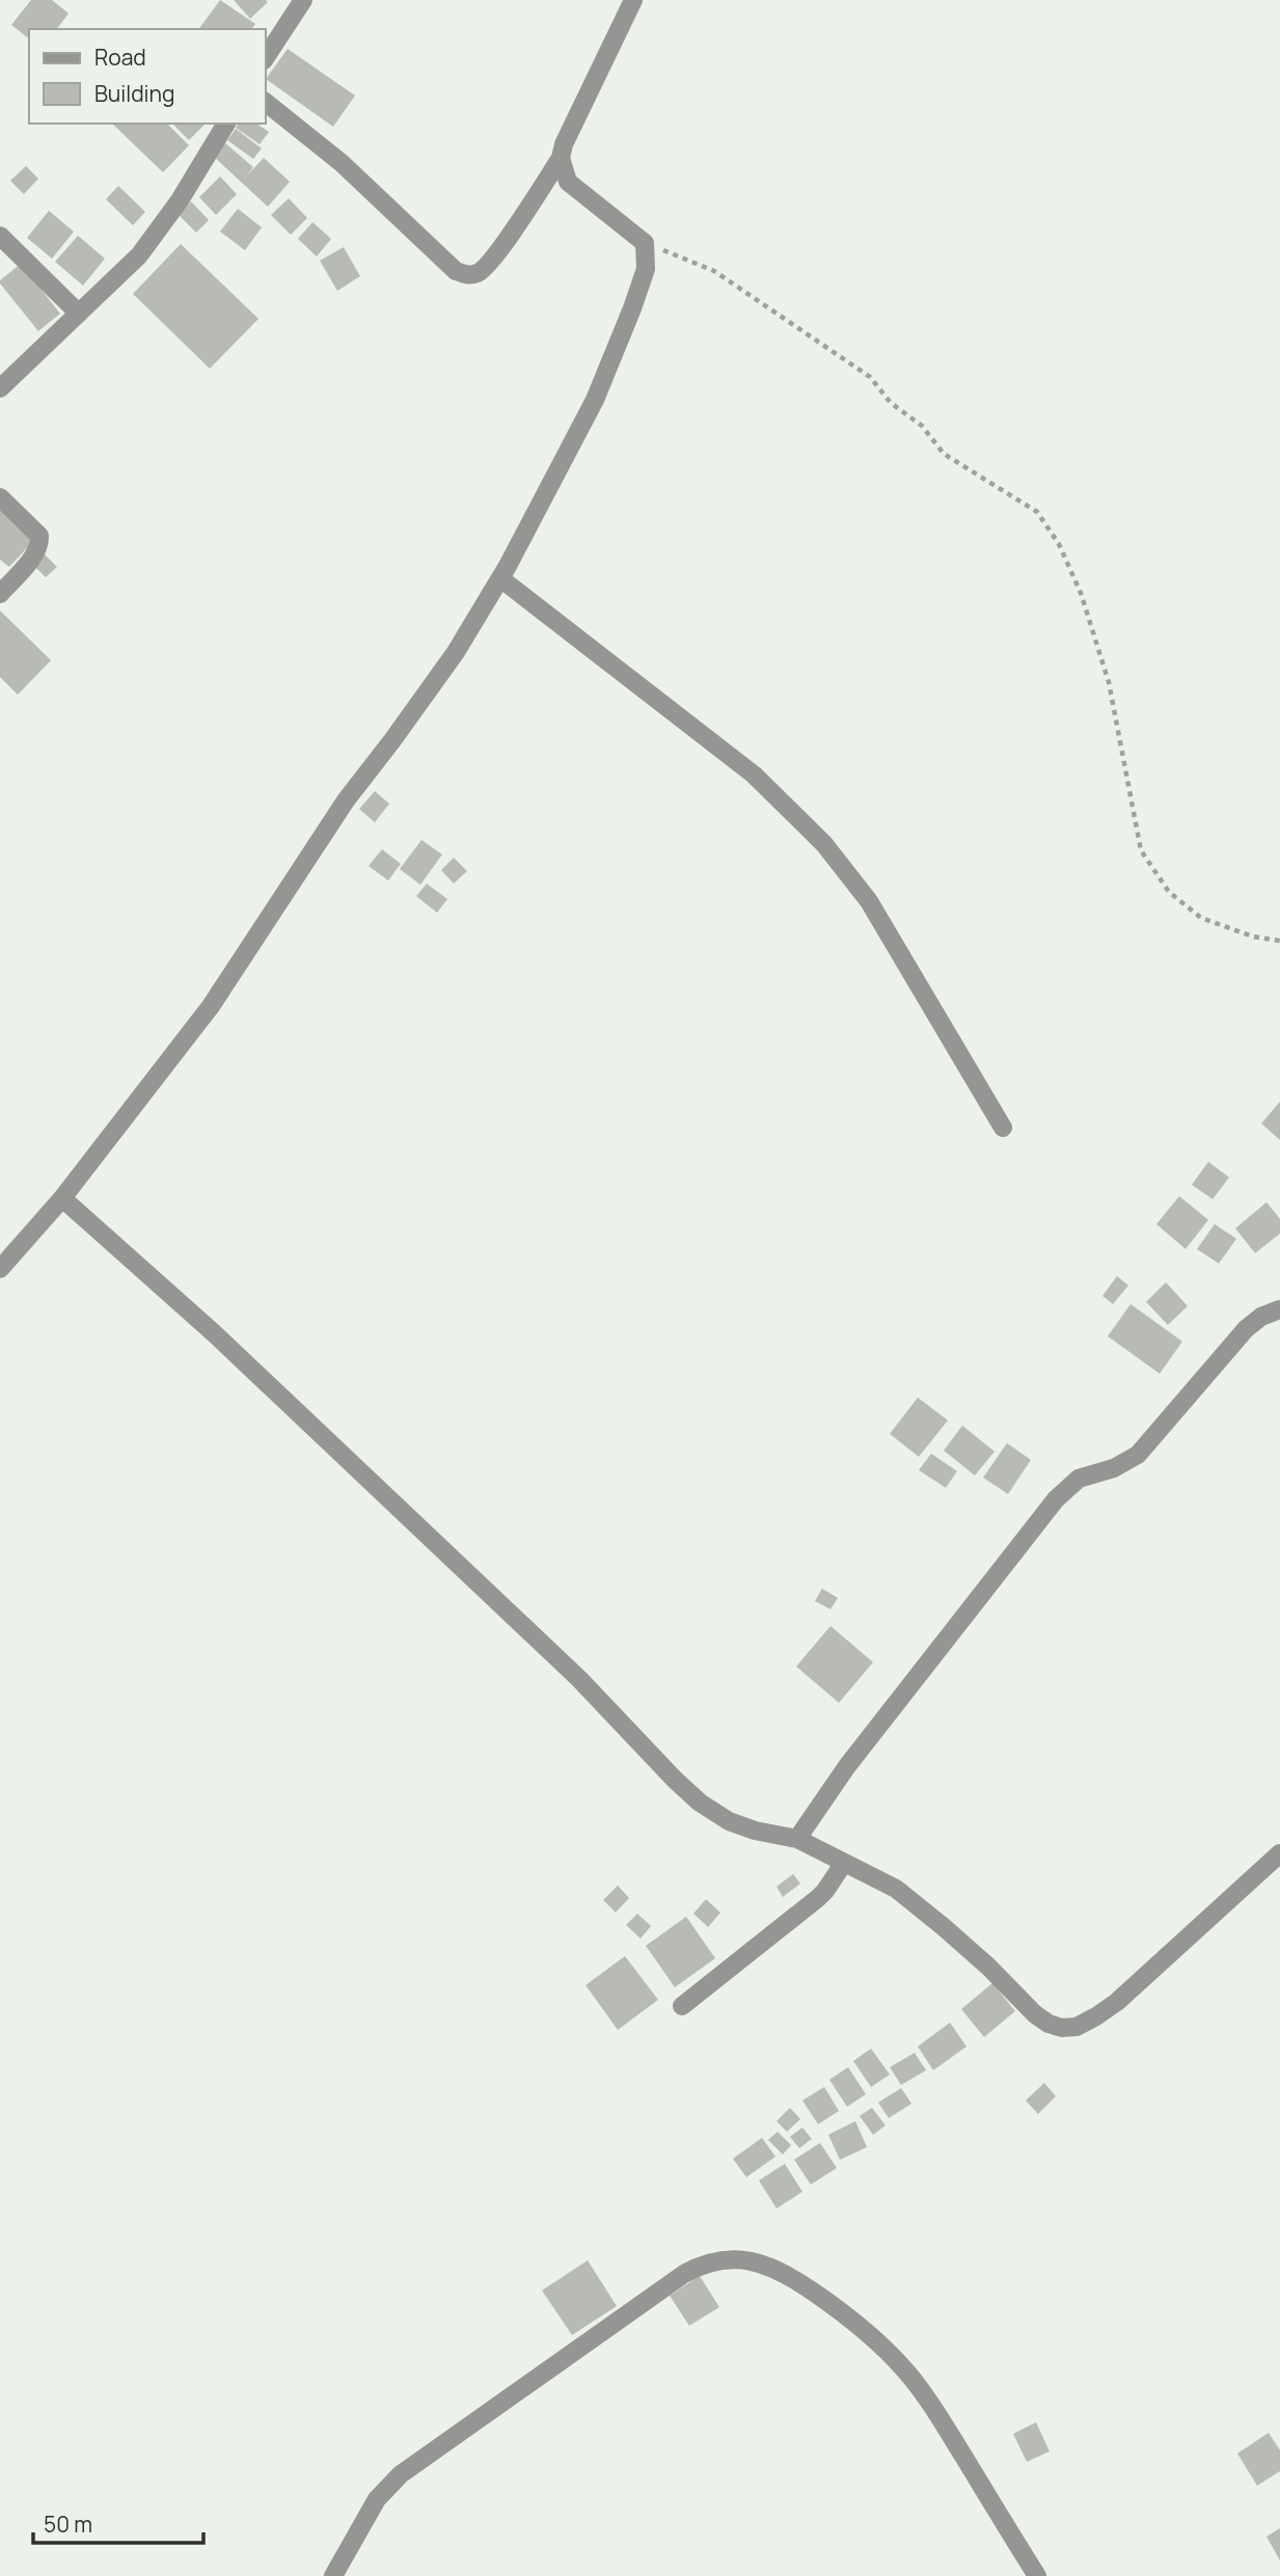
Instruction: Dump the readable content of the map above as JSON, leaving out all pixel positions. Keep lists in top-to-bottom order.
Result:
{
  "legend": ["Road", "Building"],
  "scale_bar": "50 m"
}
